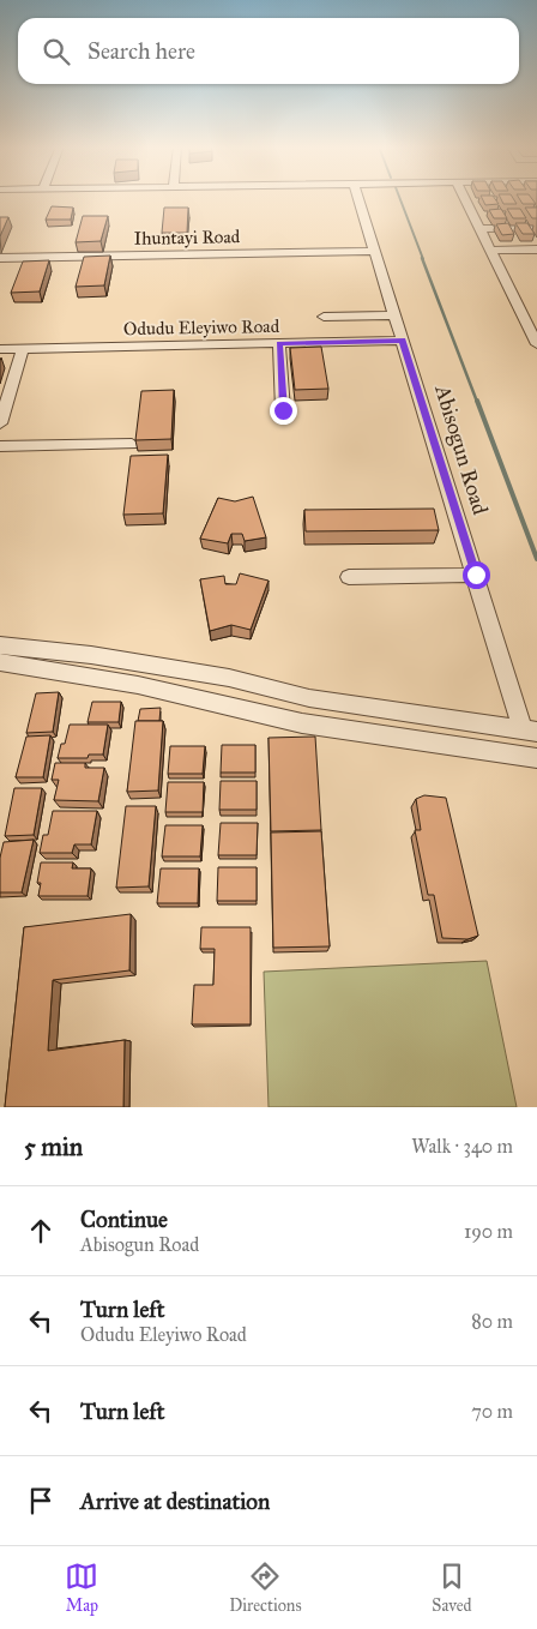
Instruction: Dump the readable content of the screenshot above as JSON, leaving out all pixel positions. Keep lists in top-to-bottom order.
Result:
{
  "streets": {
    "street": ["Ihuntayi Road", "Odudu Eleyiwo Road", "Abisogun Road"]
  },
  "crossings": [
    ["Ihuntayi Road", "Abisogun Road"],
    ["Odudu Eleyiwo Road", "Abisogun Road"]
  ],
  "page": {
    "search": "Search here",
    "heading": ["5 min", "Walk · 340 m"],
    "list": [
      ["Continue", "Abisogun Road", "190 m"],
      ["Turn left", "Odudu Eleyiwo Road", "80 m"],
      ["Turn left", "70 m"],
      "Arrive at destination"
    ],
    "nav": ["Map", "Directions", "Saved"]
  }
}
